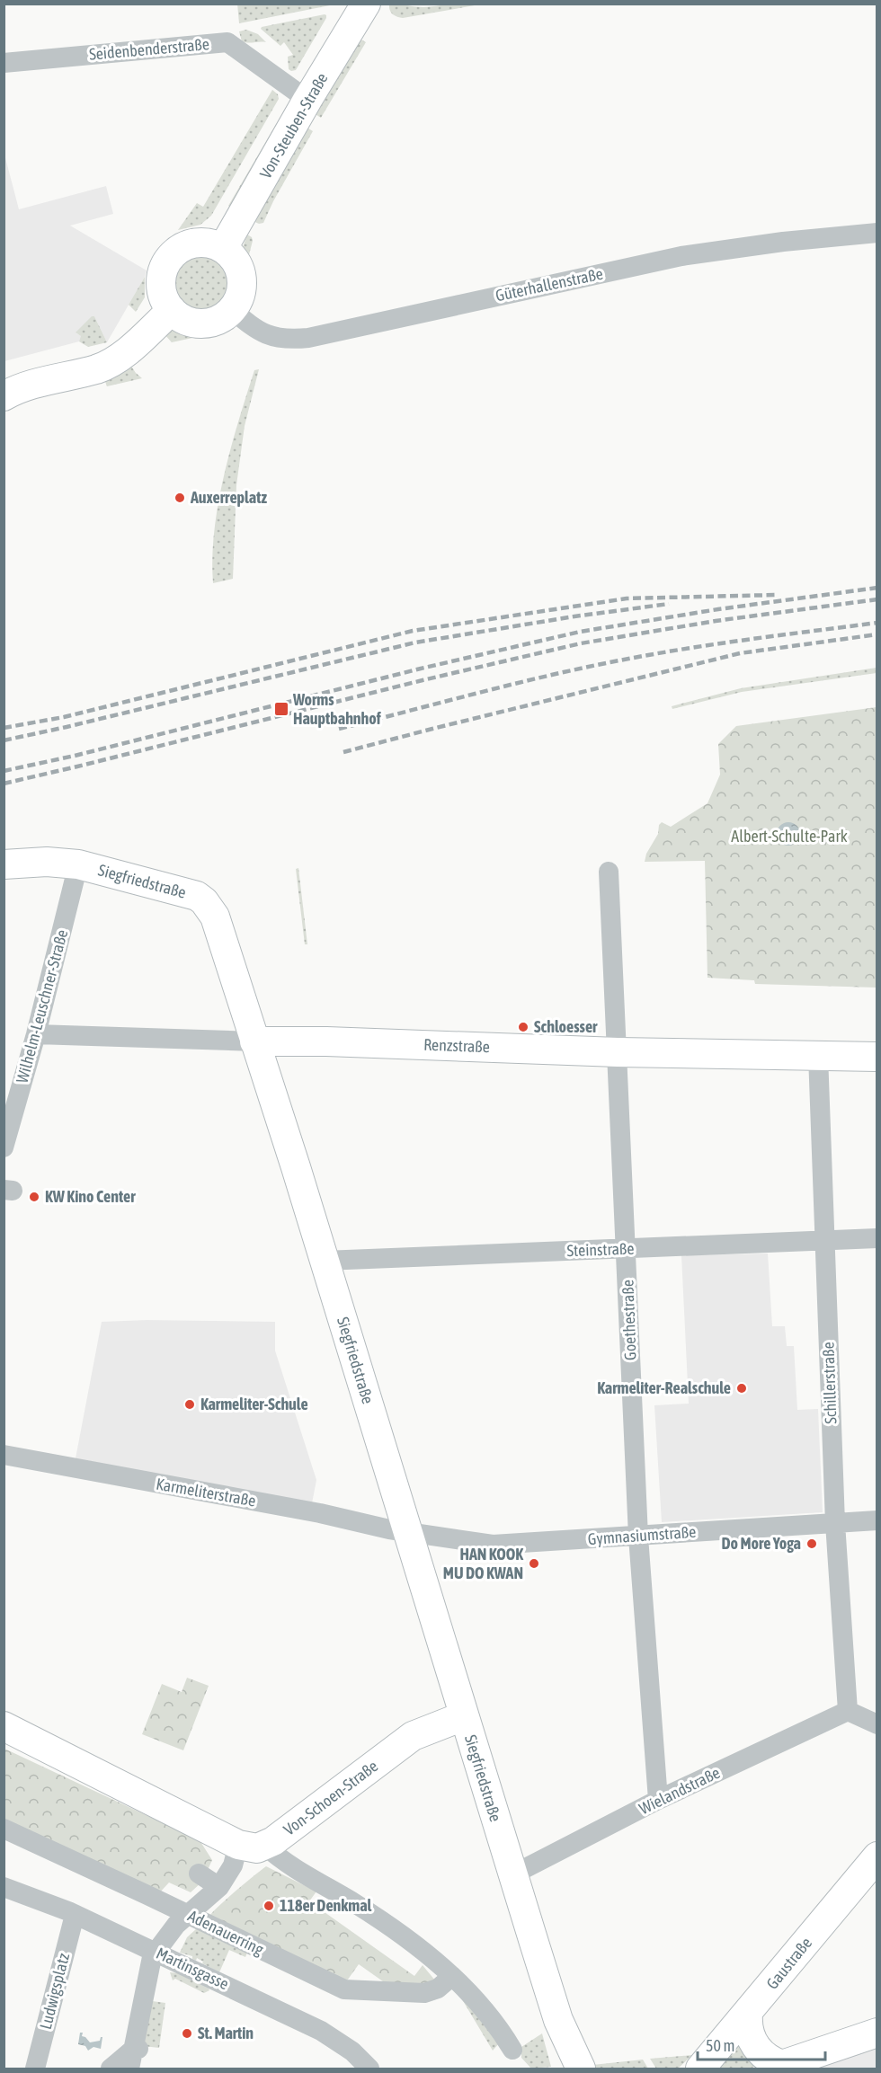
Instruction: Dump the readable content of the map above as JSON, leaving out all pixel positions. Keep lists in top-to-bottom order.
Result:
{
  "streets": {
    "street": [
      "Seidenbenderstraße",
      "Von-Steuben-Straße",
      "Güterhallenstraße",
      "Siegfriedstraße",
      "Wilhelm-Leuschner-Straße",
      "Renzstraße",
      "Steinstraße",
      "Goethestraße",
      "Schillerstraße",
      "Karmeliterstraße",
      "Gymnasiumstraße",
      "Wielandstraße",
      "Von-Schoen-Straße",
      "Adenauerring",
      "Gaustraße",
      "Martinsgasse",
      "Ludwigsplatz"
    ]
  },
  "crossings": [
    ["Seidenbenderstraße", "Von-Steuben-Straße"],
    ["Von-Steuben-Straße", "Güterhallenstraße"],
    ["Siegfriedstraße", "Wilhelm-Leuschner-Straße"],
    ["Siegfriedstraße", "Renzstraße"],
    ["Siegfriedstraße", "Steinstraße"],
    ["Siegfriedstraße", "Karmeliterstraße"],
    ["Siegfriedstraße", "Gymnasiumstraße"],
    ["Siegfriedstraße", "Wielandstraße"],
    ["Siegfriedstraße", "Von-Schoen-Straße"],
    ["Wilhelm-Leuschner-Straße", "Renzstraße"],
    ["Renzstraße", "Goethestraße"],
    ["Renzstraße", "Schillerstraße"],
    ["Steinstraße", "Goethestraße"],
    ["Steinstraße", "Schillerstraße"],
    ["Goethestraße", "Gymnasiumstraße"],
    ["Goethestraße", "Wielandstraße"],
    ["Schillerstraße", "Gymnasiumstraße"],
    ["Schillerstraße", "Wielandstraße"],
    ["Karmeliterstraße", "Gymnasiumstraße"],
    ["Martinsgasse", "Ludwigsplatz"]
  ],
  "parks": ["Albert-Schulte-Park"],
  "places": {
    "other": [
      "Auxerreplatz",
      "Schloesser",
      "KW Kino Center",
      "Karmeliter-Realschule",
      "Karmeliter-Schule",
      "Do More Yoga",
      "HAN KOOK MU DO KWAN",
      "118er Denkmal",
      "St. Martin"
    ],
    "transit": ["Worms Hauptbahnhof"]
  },
  "scale_bar": "50 m"
}
